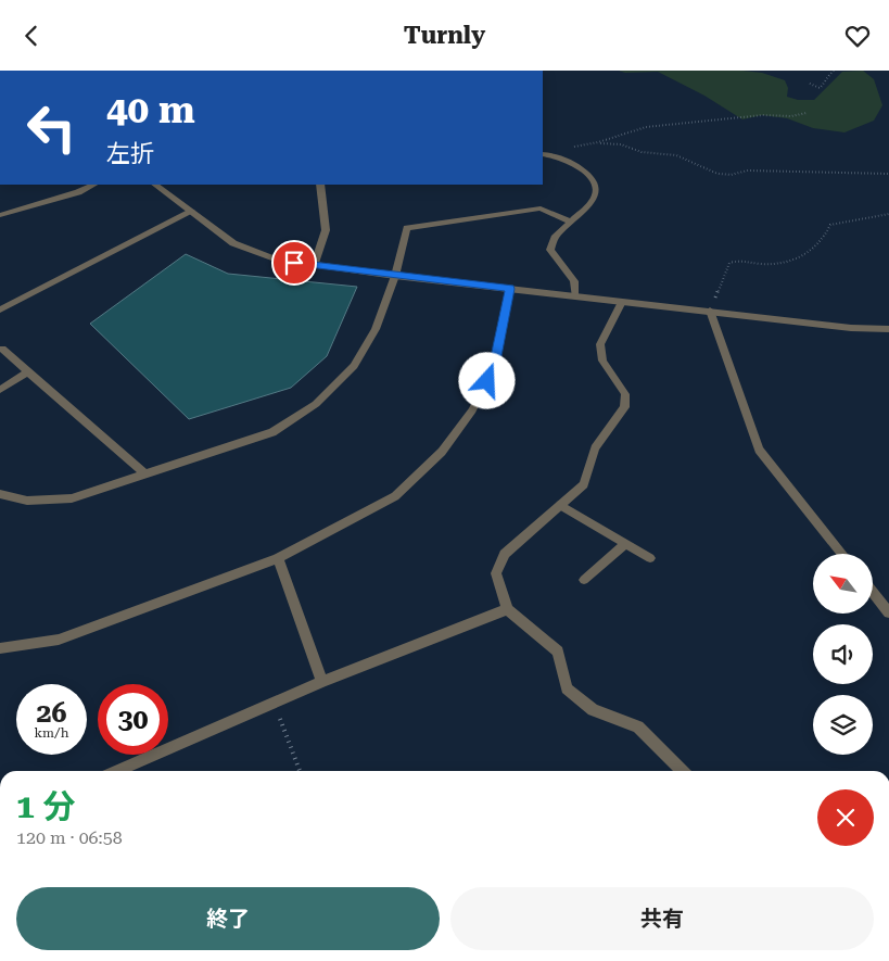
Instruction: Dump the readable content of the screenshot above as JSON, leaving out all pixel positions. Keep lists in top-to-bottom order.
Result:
{
  "north": "top left",
  "page": {
    "header": "Turnly",
    "turn": ["40 m", "左折"],
    "speed": "26 km/h",
    "limit": "30",
    "heading": ["1 分", "120 m · 06:58"],
    "buttons": ["終了", "共有"]
  }
}
